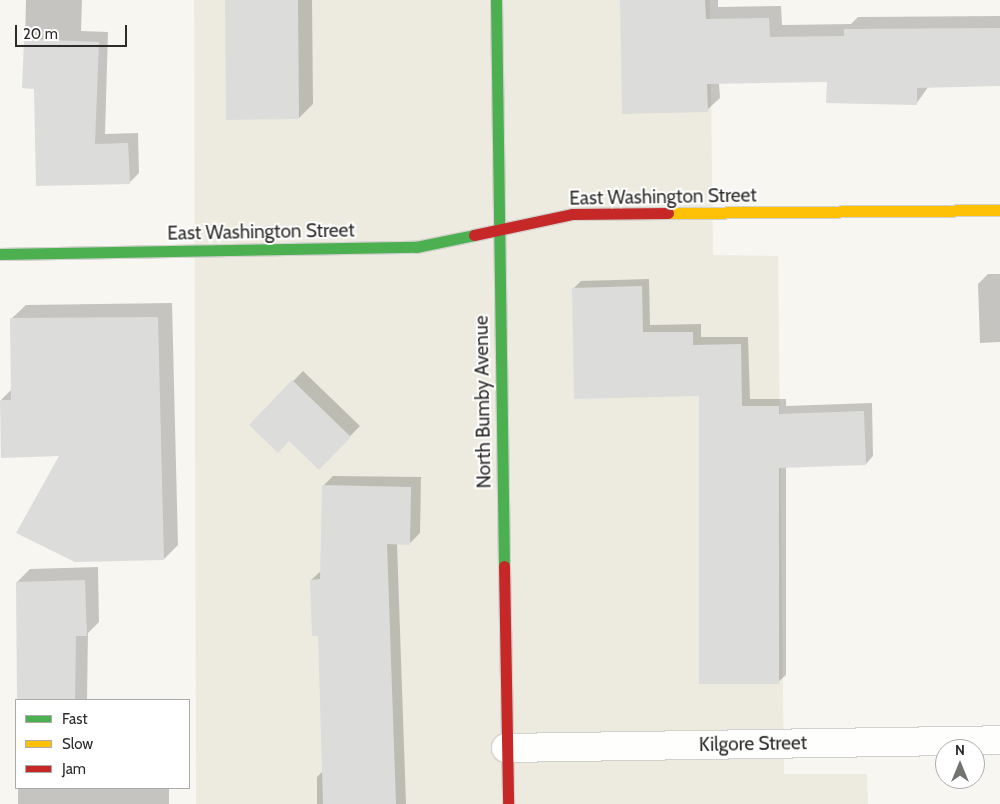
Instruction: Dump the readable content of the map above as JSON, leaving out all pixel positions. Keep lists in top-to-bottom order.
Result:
{
  "streets": {
    "street": ["East Washington Street", "North Bumby Avenue", "Kilgore Street"]
  },
  "crossings": [
    ["East Washington Street", "North Bumby Avenue"],
    ["North Bumby Avenue", "Kilgore Street"]
  ],
  "legend": ["Fast", "Slow", "Jam"],
  "scale_bar": "20 m",
  "north": "top"
}
